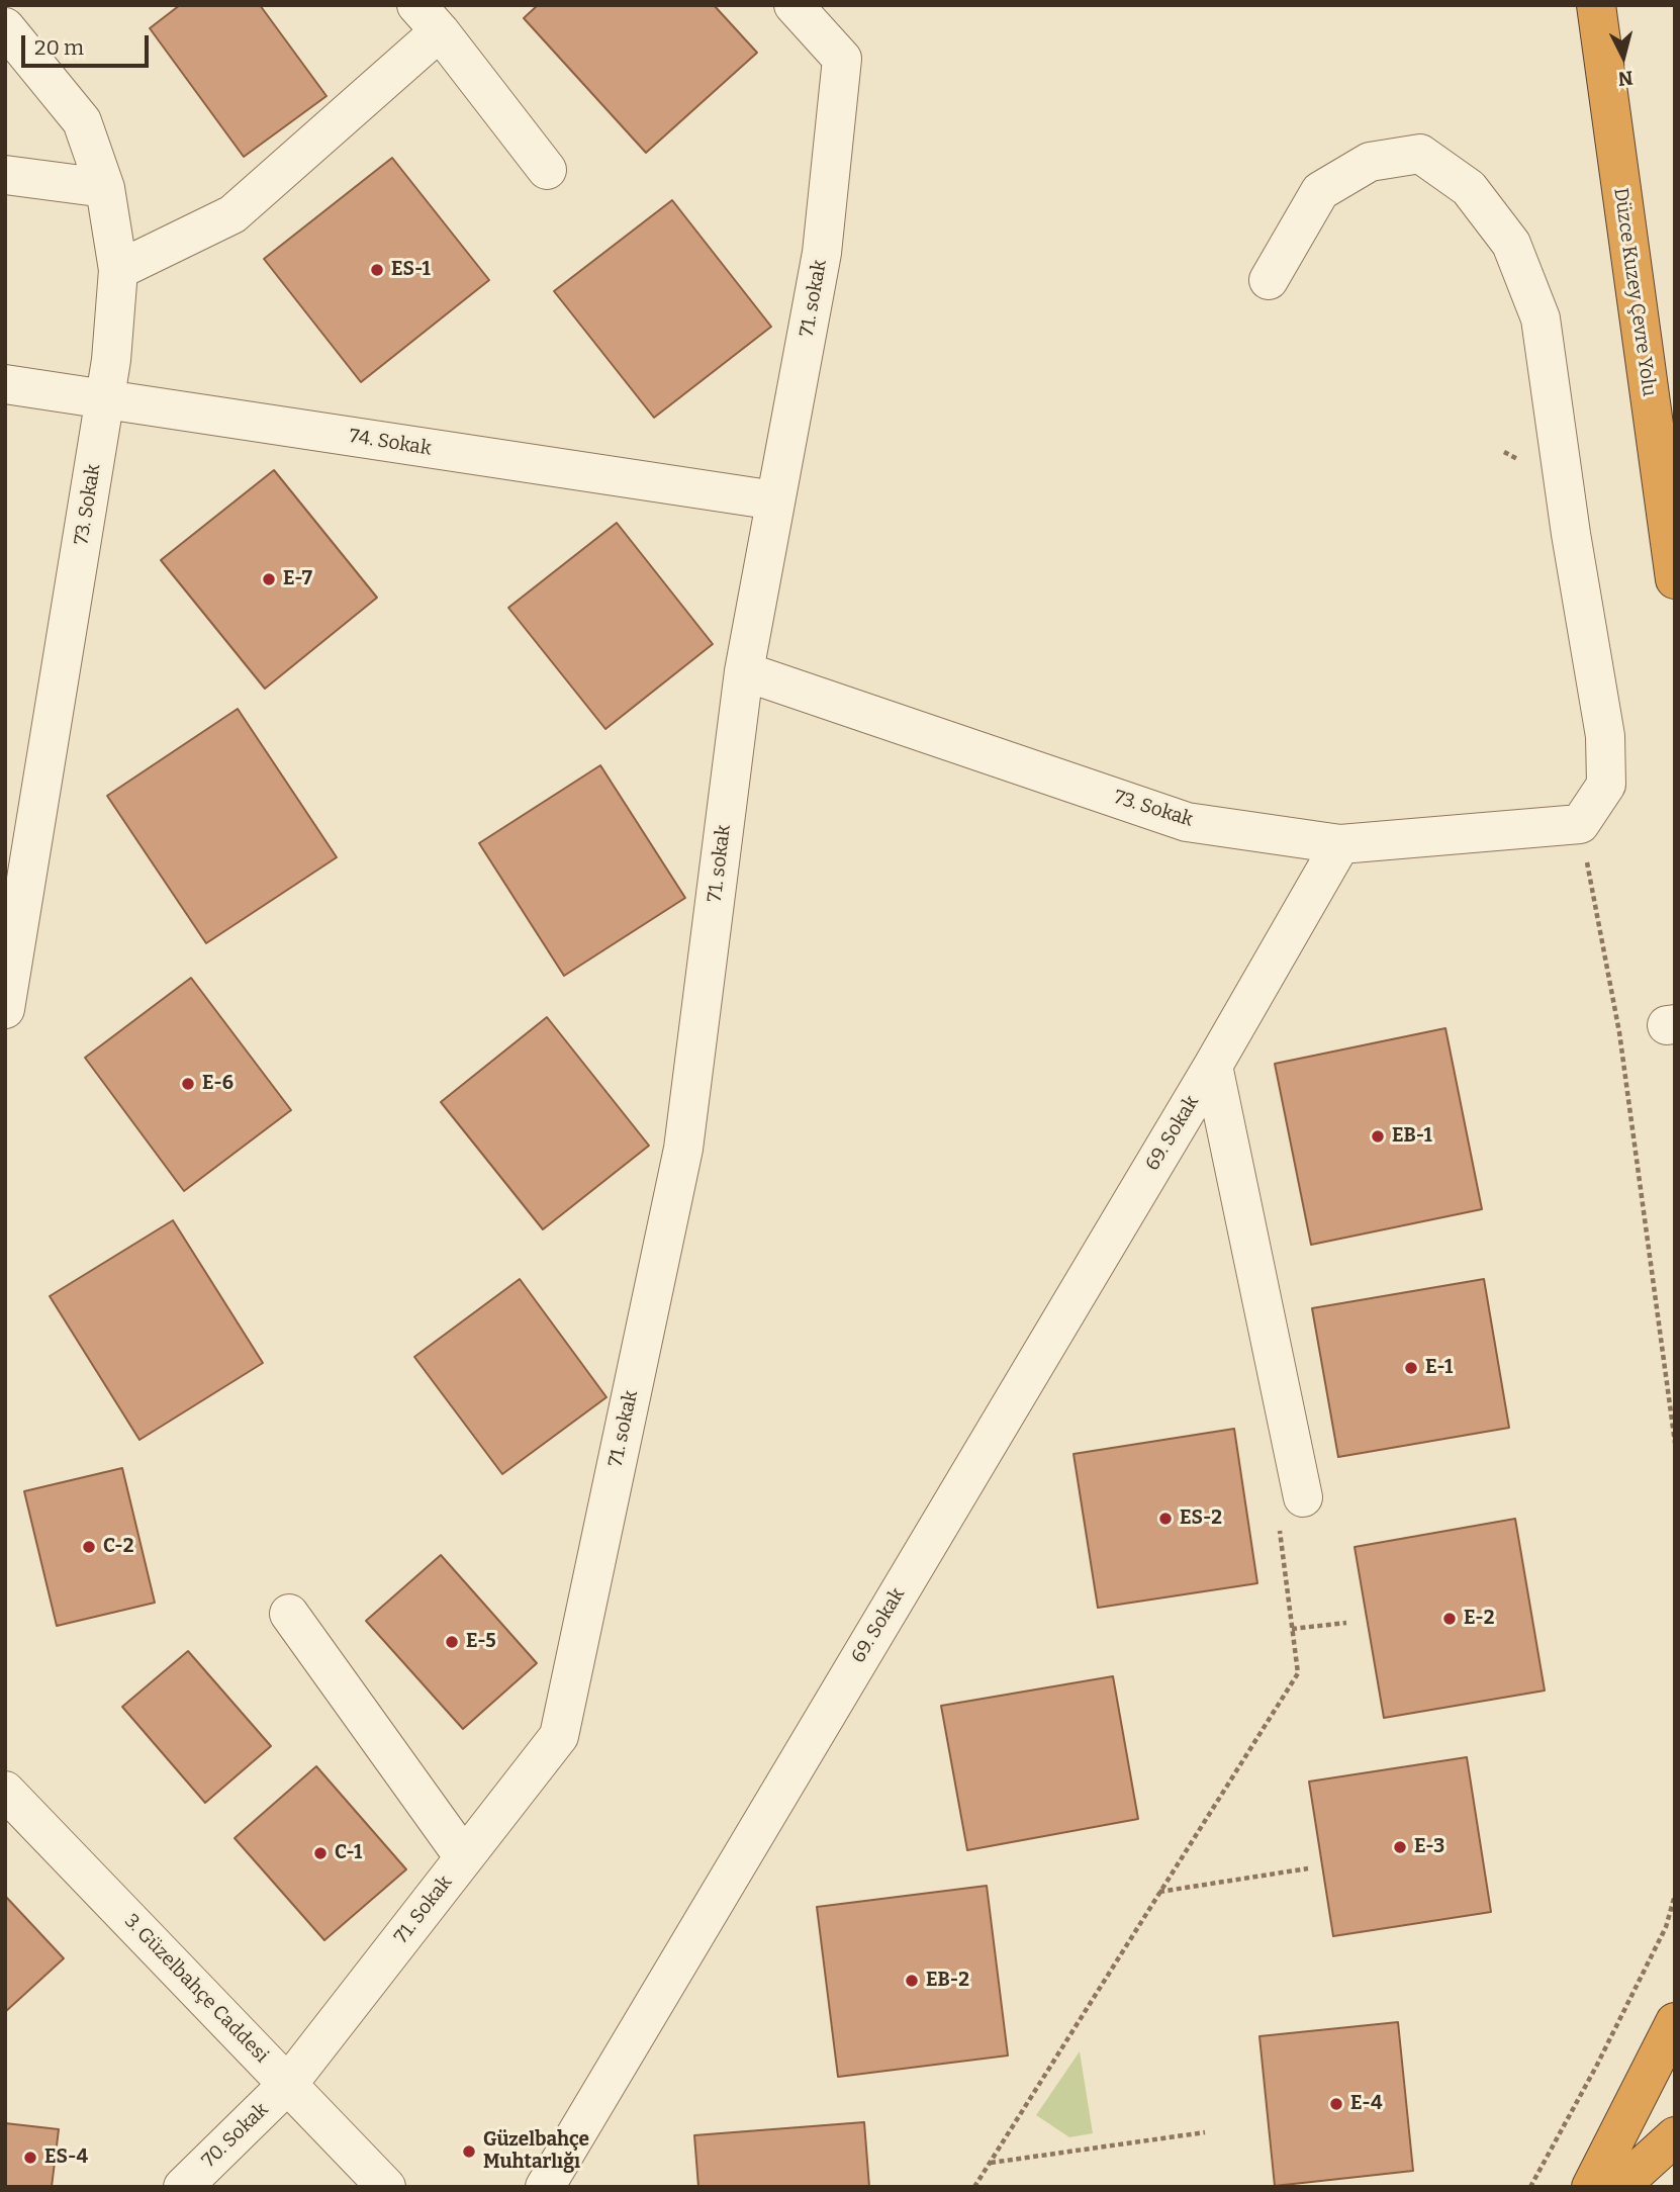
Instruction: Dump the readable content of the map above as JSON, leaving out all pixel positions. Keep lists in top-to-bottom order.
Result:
{
  "streets": {
    "highway": ["Düzce Kuzey Çevre Yolu"],
    "street": [
      "71. sokak",
      "74. Sokak",
      "73. Sokak",
      "69. Sokak",
      "71. Sokak",
      "3. Güzelbahçe Caddesi",
      "70. Sokak"
    ]
  },
  "crossings": [
    ["71. sokak", "74. Sokak"],
    ["71. sokak", "73. Sokak"],
    ["71. sokak", "71. Sokak"],
    ["74. Sokak", "73. Sokak"],
    ["73. Sokak", "69. Sokak"],
    ["71. Sokak", "3. Güzelbahçe Caddesi"],
    ["71. Sokak", "70. Sokak"],
    ["3. Güzelbahçe Caddesi", "70. Sokak"]
  ],
  "places": [
    "ES-1",
    "E-7",
    "E-6",
    "EB-1",
    "E-1",
    "ES-2",
    "C-2",
    "E-2",
    "E-5",
    "E-3",
    "C-1",
    "EB-2",
    "E-4",
    "Güzelbahçe Muhtarlığı",
    "ES-4"
  ],
  "scale_bar": "20 m",
  "north": "bottom"
}
